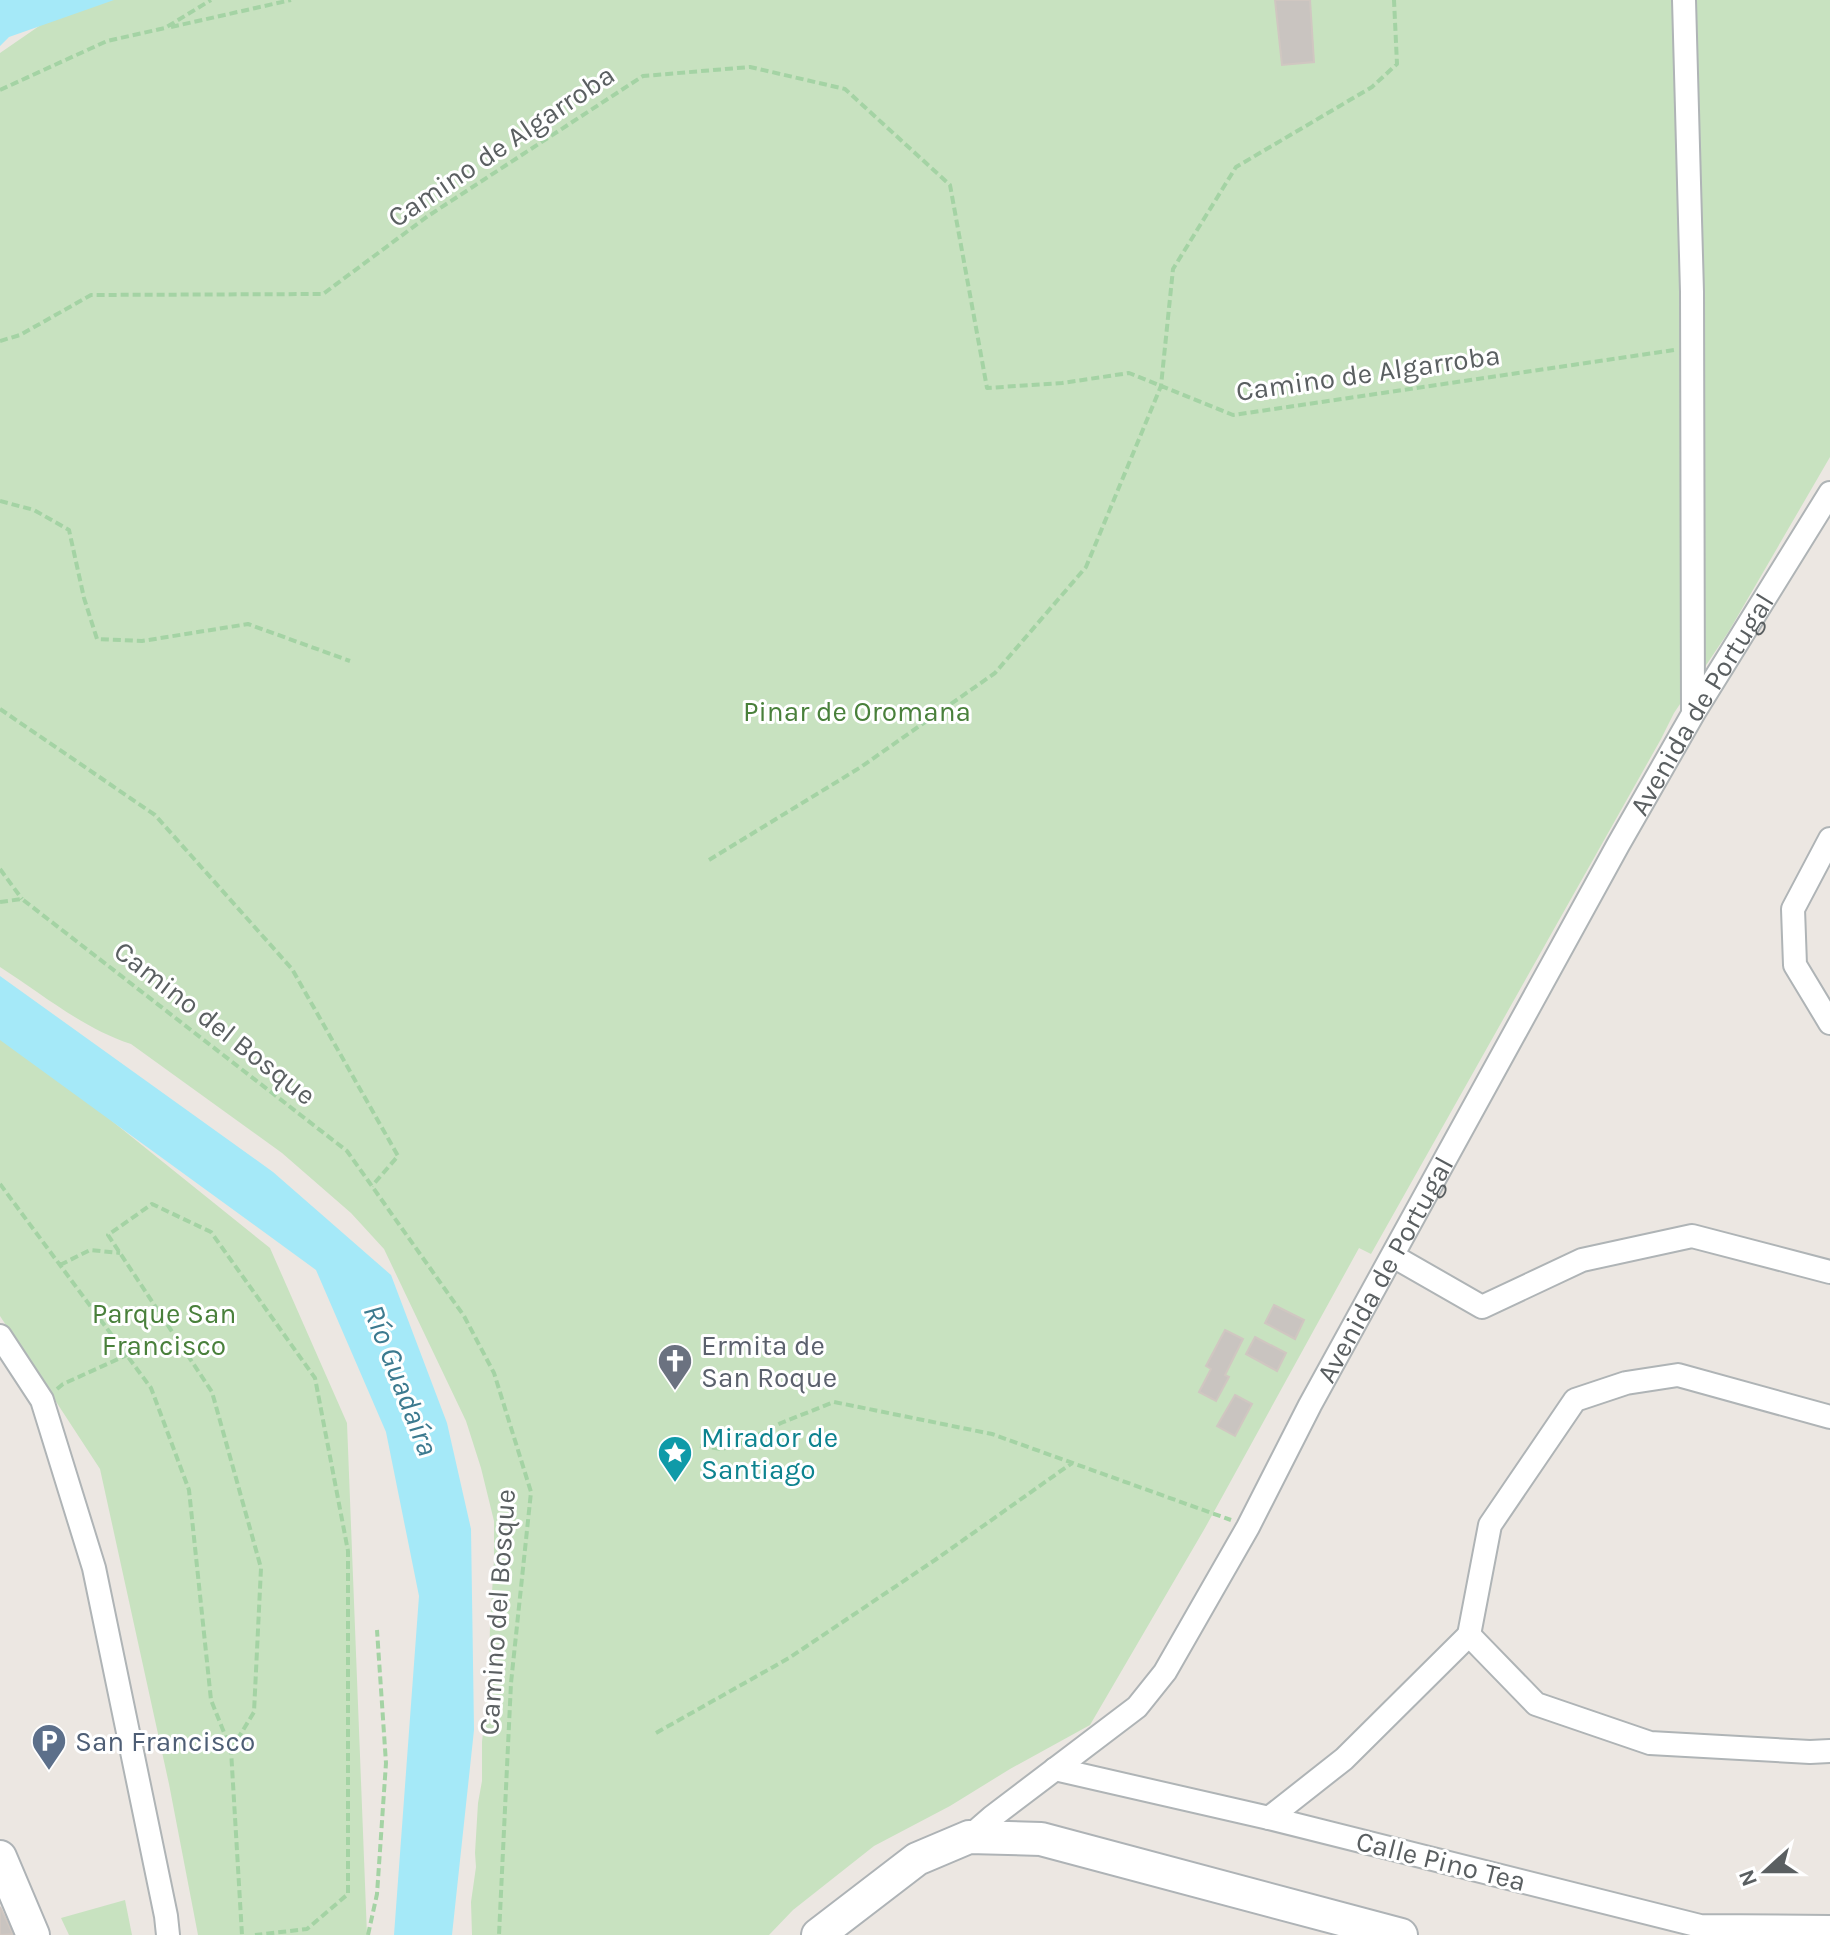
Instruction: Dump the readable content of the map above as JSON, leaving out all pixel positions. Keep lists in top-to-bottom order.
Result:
{
  "streets": {
    "street": ["Avenida de Portugal", "Calle Pino Tea"],
    "path": ["Camino de Algarroba", "Camino del Bosque"]
  },
  "crossings": [
    ["Avenida de Portugal", "Calle Pino Tea"]
  ],
  "water": ["Río Guadaíra"],
  "parks": ["Pinar de Oromana", "Parque San Francisco"],
  "places": {
    "church": ["Ermita de San Roque"],
    "place": ["Mirador de Santiago"],
    "parking": ["San Francisco"]
  },
  "north": "left"
}
